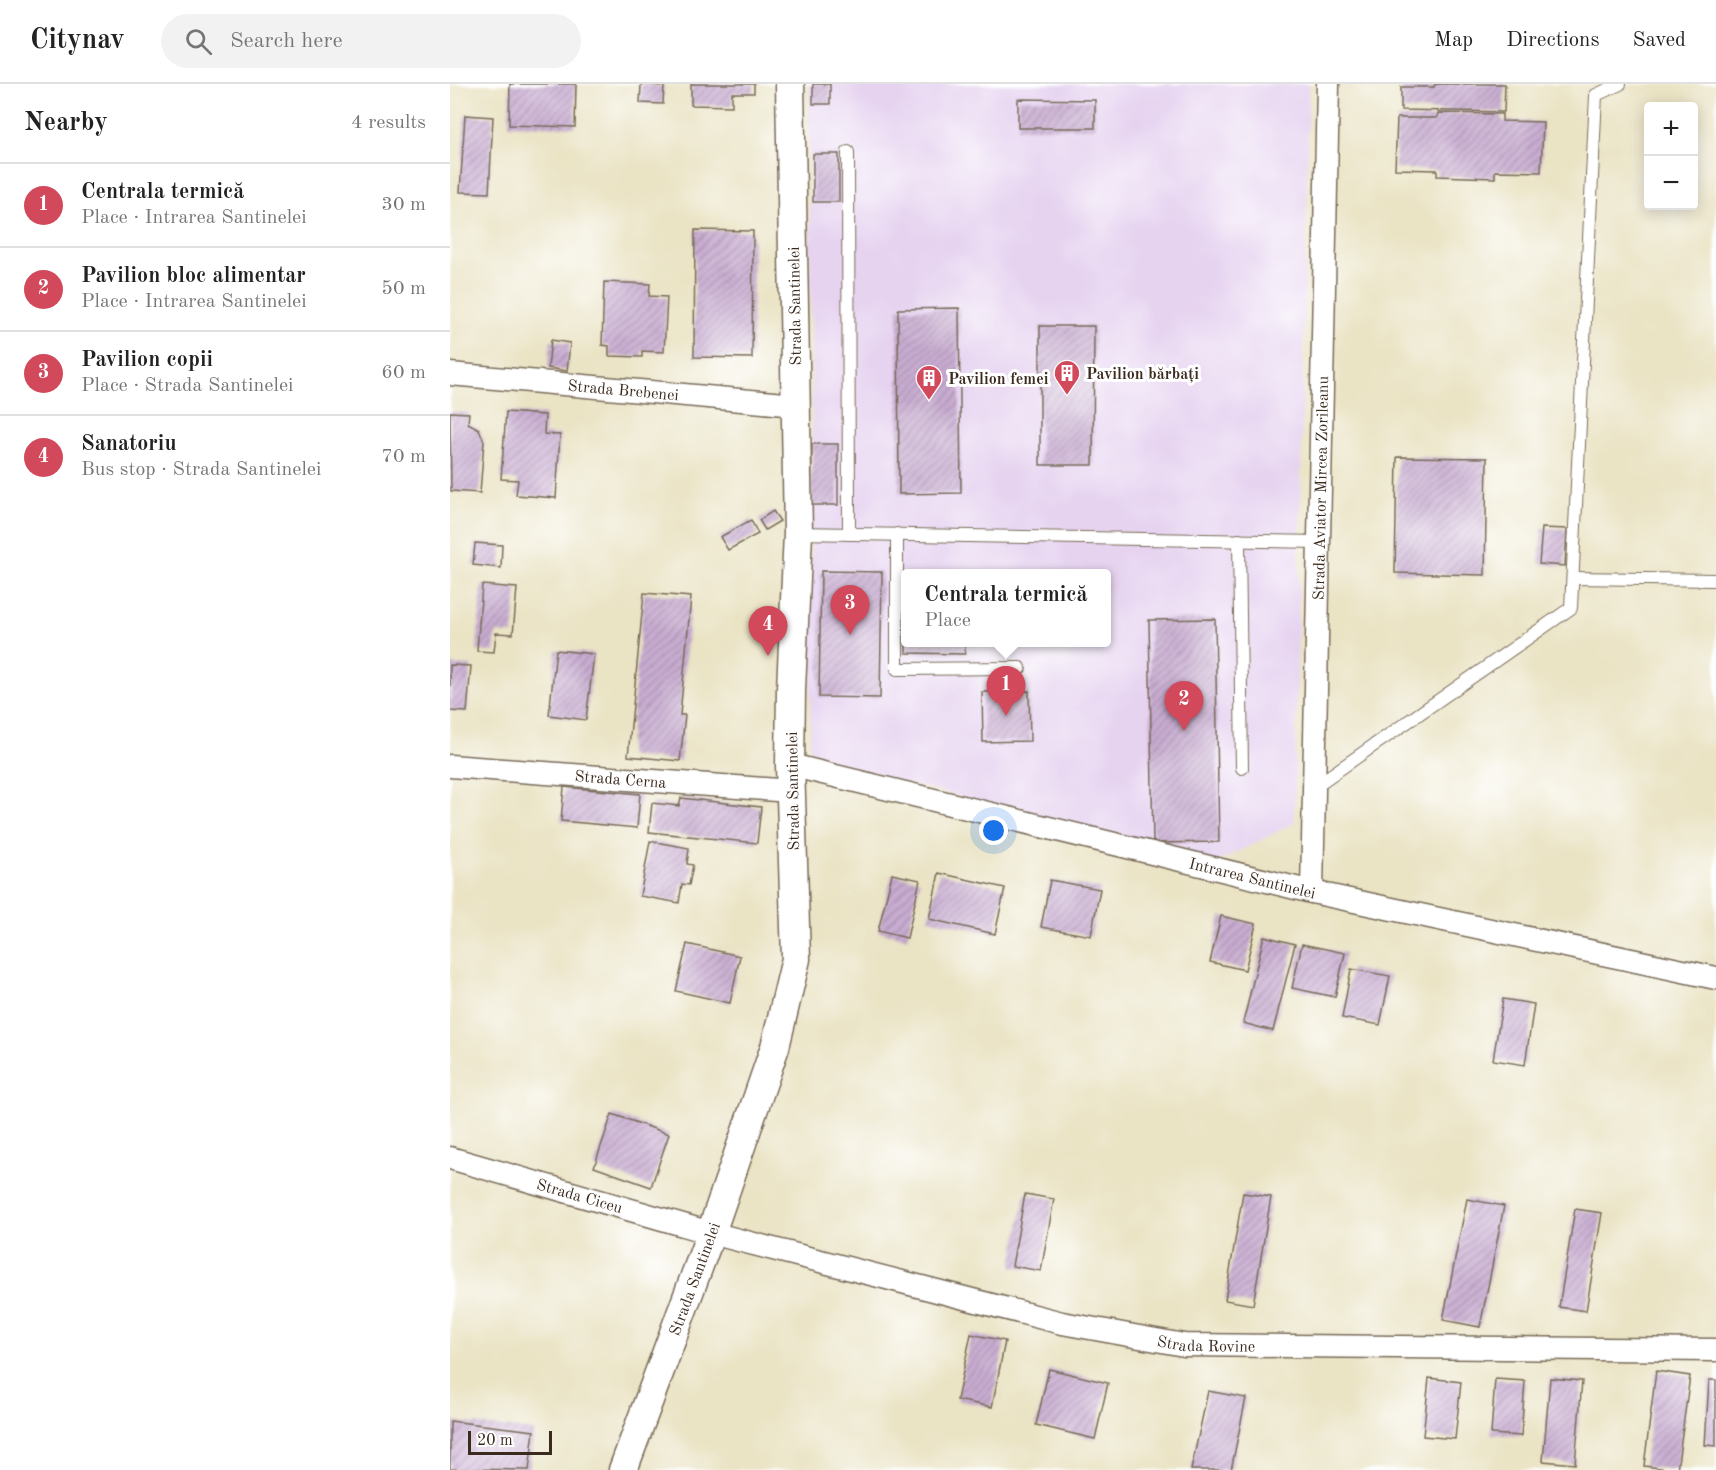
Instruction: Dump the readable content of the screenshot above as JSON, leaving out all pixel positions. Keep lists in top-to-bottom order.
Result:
{
  "streets": {
    "street": [
      "Strada Santinelei",
      "Strada Brebenei",
      "Strada Aviator Mircea Zorileanu",
      "Strada Cerna",
      "Intrarea Santinelei",
      "Strada Ciceu",
      "Strada Rovine"
    ]
  },
  "crossings": [
    ["Strada Santinelei", "Strada Brebenei"],
    ["Strada Santinelei", "Strada Cerna"],
    ["Strada Santinelei", "Intrarea Santinelei"],
    ["Strada Santinelei", "Strada Ciceu"],
    ["Strada Santinelei", "Strada Rovine"],
    ["Strada Aviator Mircea Zorileanu", "Intrarea Santinelei"],
    ["Strada Cerna", "Intrarea Santinelei"],
    ["Strada Ciceu", "Strada Rovine"]
  ],
  "places": {
    "building": ["Pavilion bărbați", "Pavilion femei"]
  },
  "scale_bar": "20 m",
  "page": {
    "header": "Citynav",
    "search": "Search here",
    "nav": ["Map", "Directions", "Saved"],
    "heading": ["Nearby", "4 results"],
    "map_buttons": ["+", "−"],
    "list": [
      {
        "mark": "1",
        "name": "Centrala termică",
        "note": "Place · Intrarea Santinelei",
        "value": "30 m"
      },
      {
        "mark": "2",
        "name": "Pavilion bloc alimentar",
        "note": "Place · Intrarea Santinelei",
        "value": "50 m"
      },
      {
        "mark": "3",
        "name": "Pavilion copii",
        "note": "Place · Strada Santinelei",
        "value": "60 m"
      },
      {
        "mark": "4",
        "name": "Sanatoriu",
        "note": "Bus stop · Strada Santinelei",
        "value": "70 m"
      }
    ],
    "popup": ["Centrala termică", "Place"],
    "pins": [
      "3",
      "4",
      "1",
      "2"
    ],
    "scale": "20 m"
  }
}
